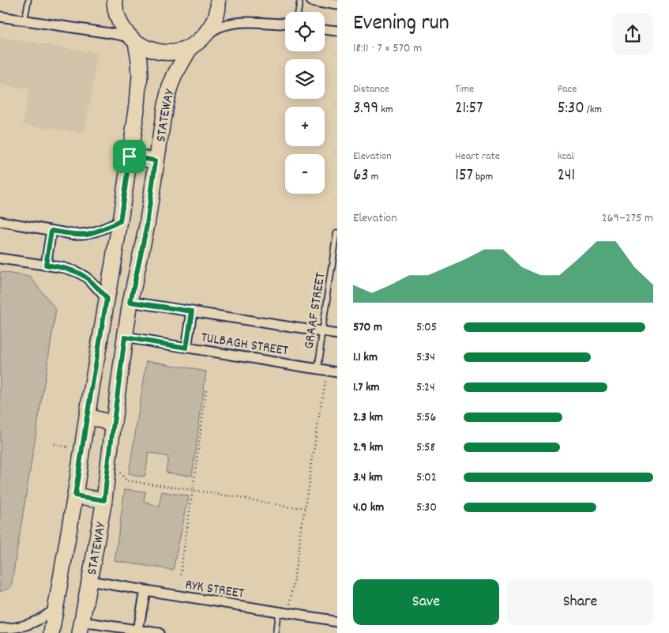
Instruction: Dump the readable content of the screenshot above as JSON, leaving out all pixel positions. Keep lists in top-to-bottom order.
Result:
{
  "streets": {
    "main road": ["STATEWAY"],
    "street": ["TULBAGH STREET", "RYK STREET"],
    "lane": ["GRAAF STREET"]
  },
  "crossings": [
    ["STATEWAY", "TULBAGH STREET"],
    ["STATEWAY", "RYK STREET"],
    ["GRAAF STREET", "TULBAGH STREET"]
  ],
  "page": {
    "heading": ["Evening run", "18:11 · 7 × 570 m"],
    "map_buttons": ["+", "−"],
    "stats": [
      ["Distance", "3.99 km"],
      ["Time", "21:57"],
      ["Pace", "5:30 /km"],
      ["Elevation", "63 m"],
      ["Heart rate", "157 bpm"],
      ["kcal", "241"]
    ],
    "chart": ["Elevation", "269–275 m"],
    "list": [
      {
        "name": "570 m",
        "note": "5:05"
      },
      {
        "name": "1.1 km",
        "note": "5:34"
      },
      {
        "name": "1.7 km",
        "note": "5:24"
      },
      {
        "name": "2.3 km",
        "note": "5:56"
      },
      {
        "name": "2.9 km",
        "note": "5:58"
      },
      {
        "name": "3.4 km",
        "note": "5:02"
      },
      {
        "name": "4.0 km",
        "note": "5:30"
      }
    ],
    "buttons": ["Save", "Share"]
  }
}
